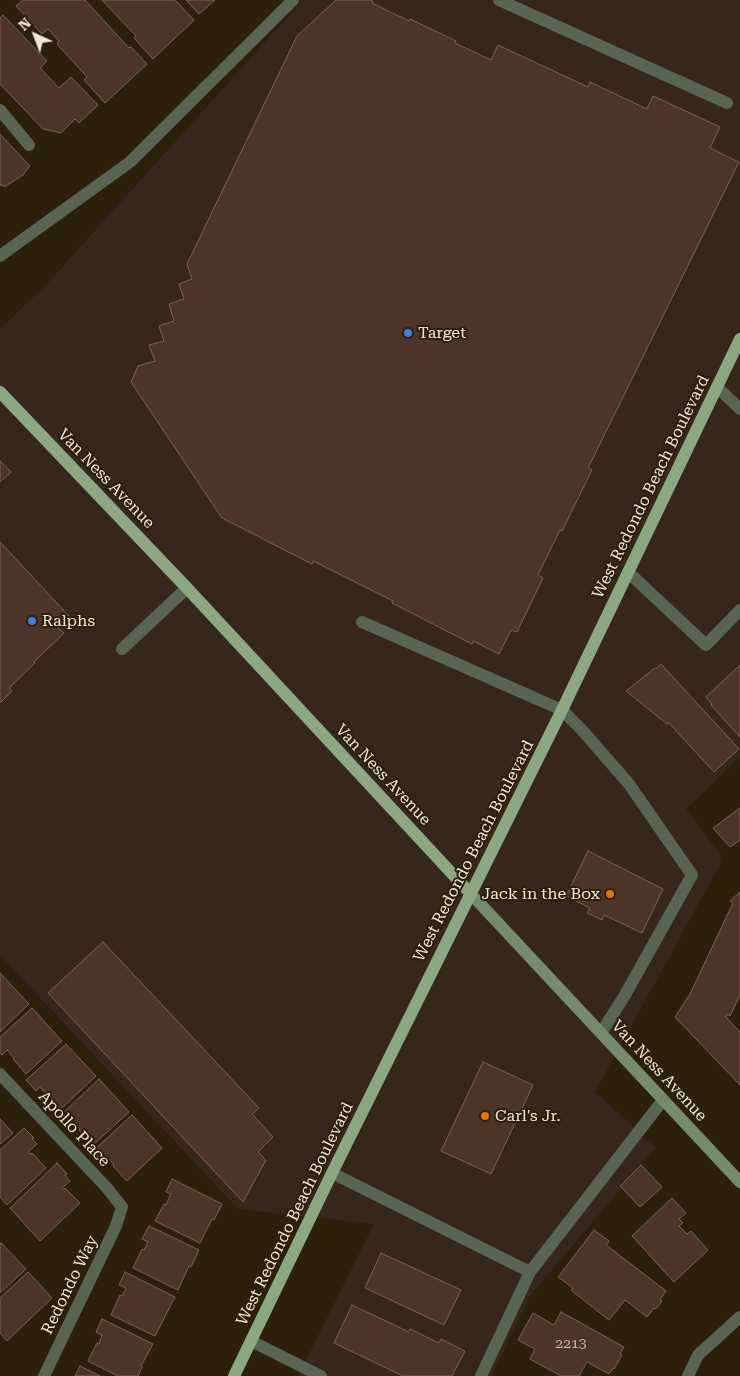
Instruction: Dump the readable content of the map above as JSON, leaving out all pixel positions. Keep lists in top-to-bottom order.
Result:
{
  "streets": {
    "main road": ["Van Ness Avenue", "West Redondo Beach Boulevard"],
    "street": ["Apollo Place", "Redondo Way"]
  },
  "crossings": [
    ["Van Ness Avenue", "West Redondo Beach Boulevard"],
    ["Apollo Place", "Redondo Way"]
  ],
  "places": [
    "Target",
    "Ralphs",
    "Jack in the Box",
    "Carl's Jr."
  ],
  "house_numbers": ["2213"],
  "north": "top left"
}
